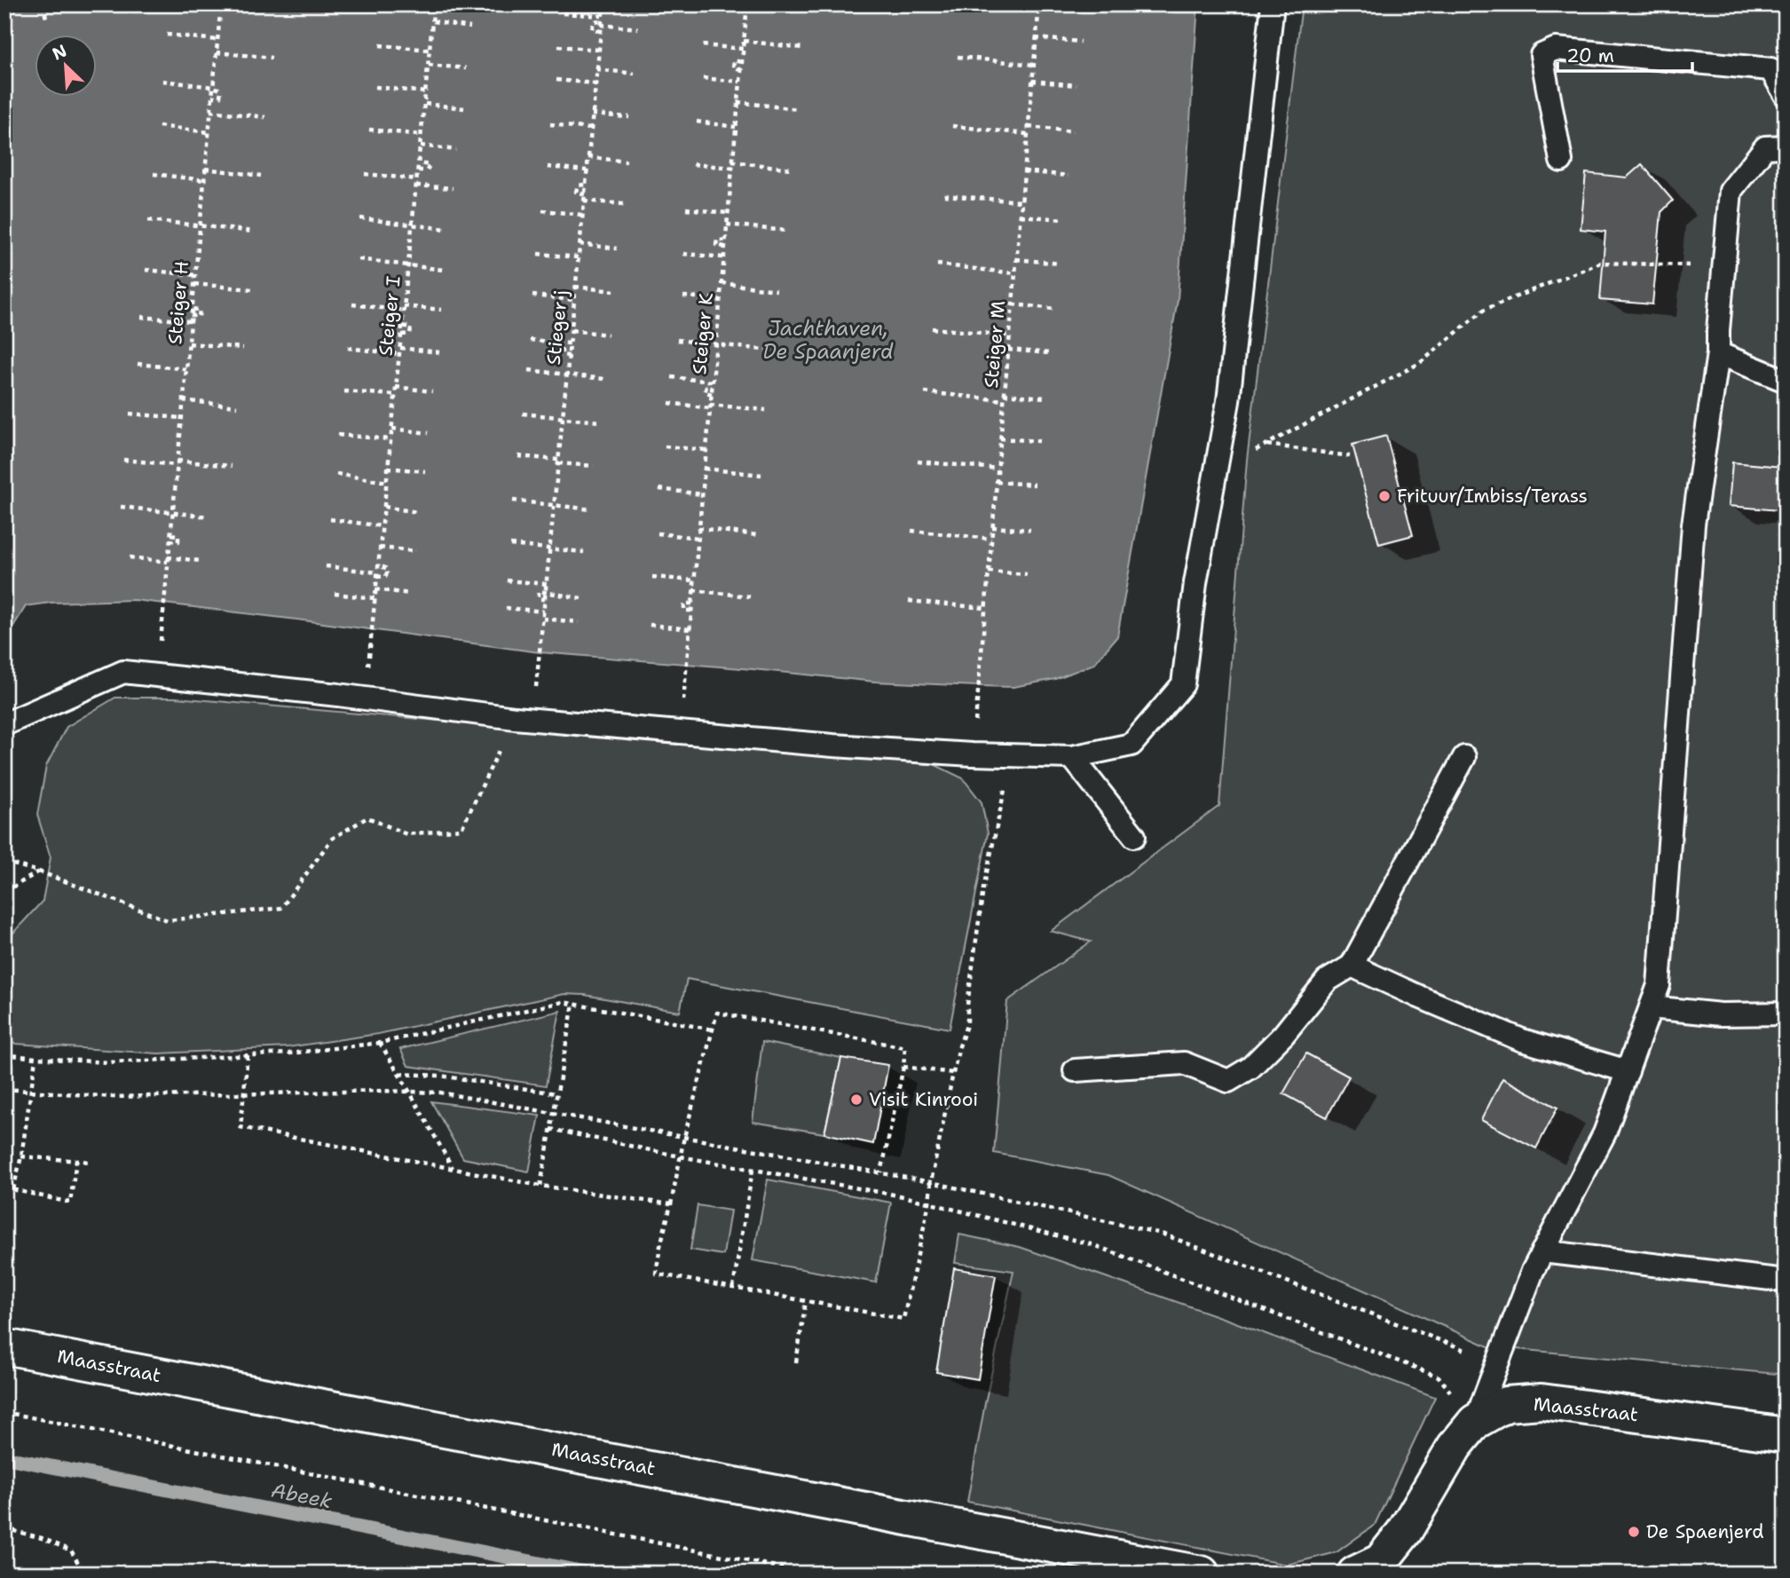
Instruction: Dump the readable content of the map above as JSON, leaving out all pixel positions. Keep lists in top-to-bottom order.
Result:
{
  "streets": {
    "street": ["Maasstraat"],
    "path": [
      "Steiger H",
      "Steiger I",
      "Stieger j",
      "Steiger K",
      "Steiger M"
    ]
  },
  "water": ["Jachthaven, De Spaanjerd", "Abeek"],
  "places": ["Frituur/Imbiss/Terass", "Visit Kinrooi", "De Spaenjerd"],
  "scale_bar": "20 m",
  "north": "top left"
}
